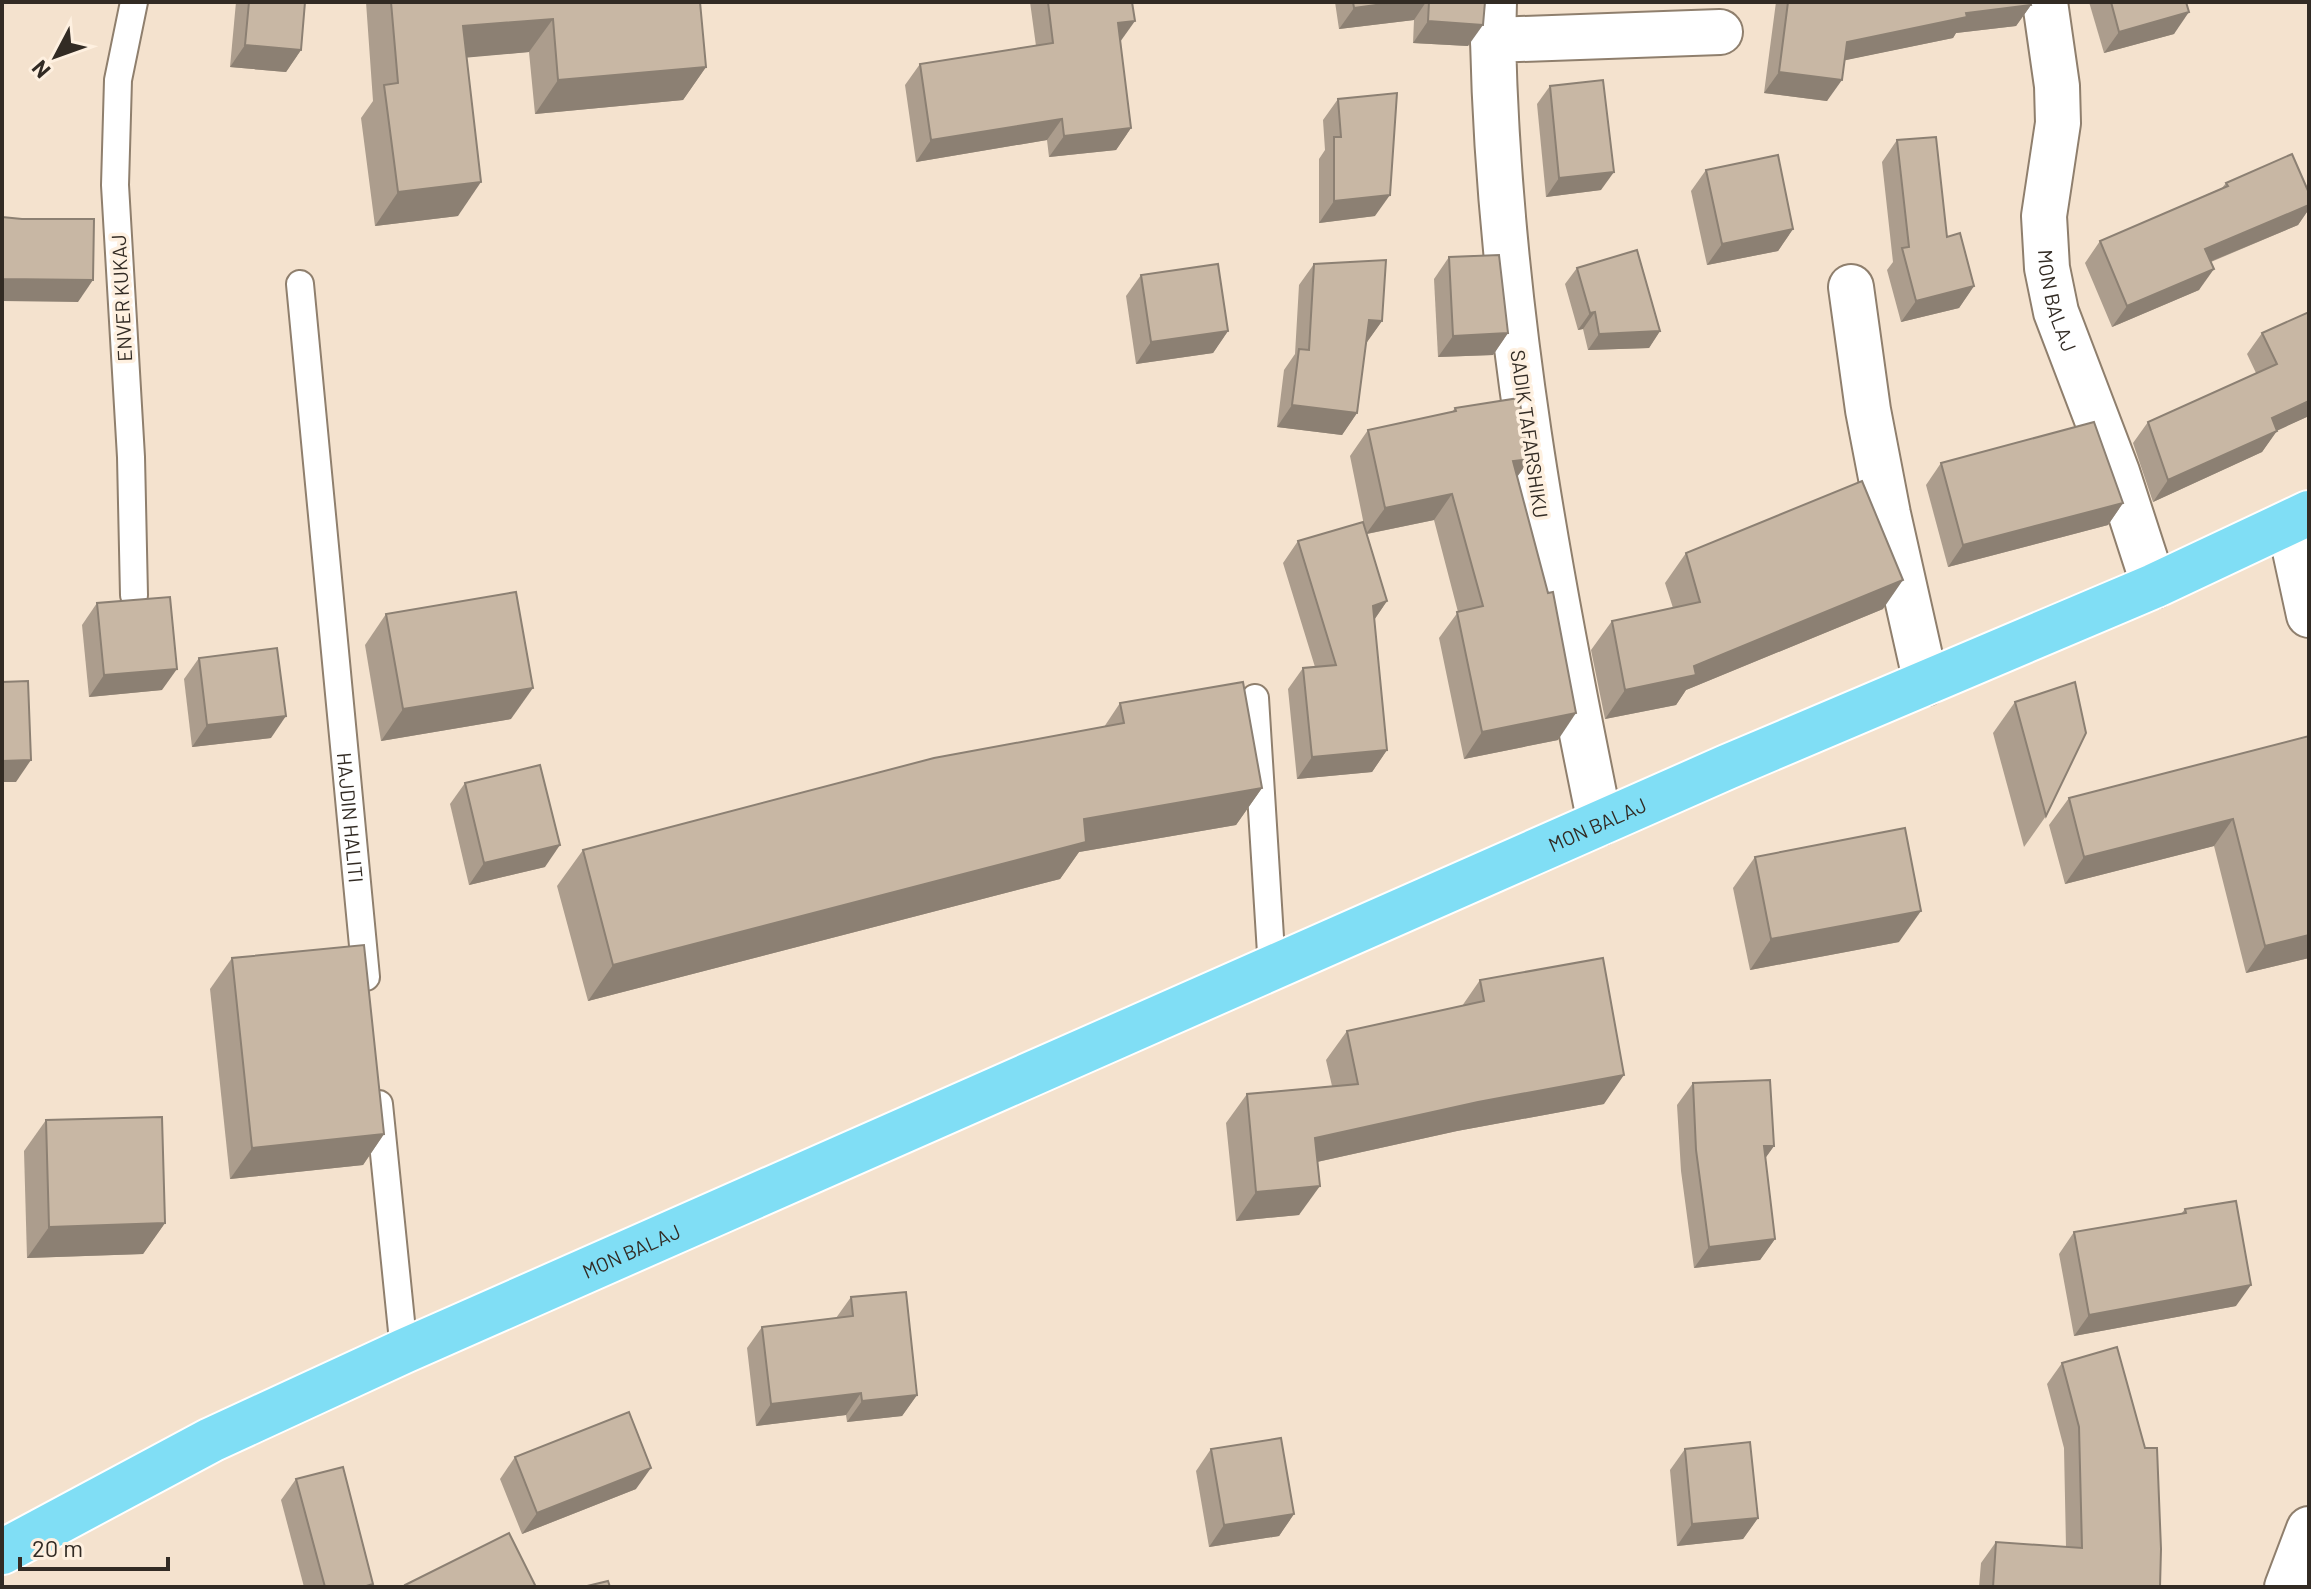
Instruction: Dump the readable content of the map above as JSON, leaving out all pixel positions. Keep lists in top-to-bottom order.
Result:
{
  "streets": {
    "main road": ["MON BALAJ"],
    "street": ["SADIK TAFARSHIKU"],
    "lane": ["ENVER KUKAJ", "HAJDIN HALITI"]
  },
  "crossings": [
    ["MON BALAJ", "SADIK TAFARSHIKU"]
  ],
  "scale_bar": "20 m",
  "north": "bottom left"
}
